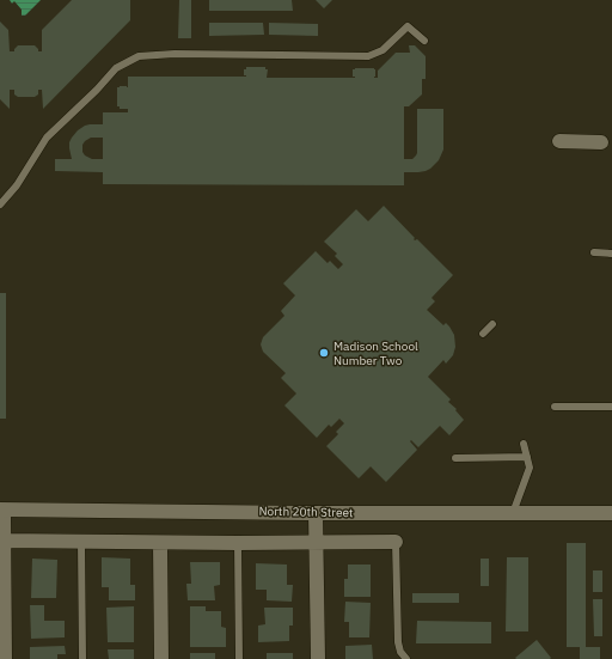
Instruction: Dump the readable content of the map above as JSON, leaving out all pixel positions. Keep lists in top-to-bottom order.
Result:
{
  "streets": {
    "street": ["North 20th Street"]
  },
  "places": ["Madison School Number Two"]
}
